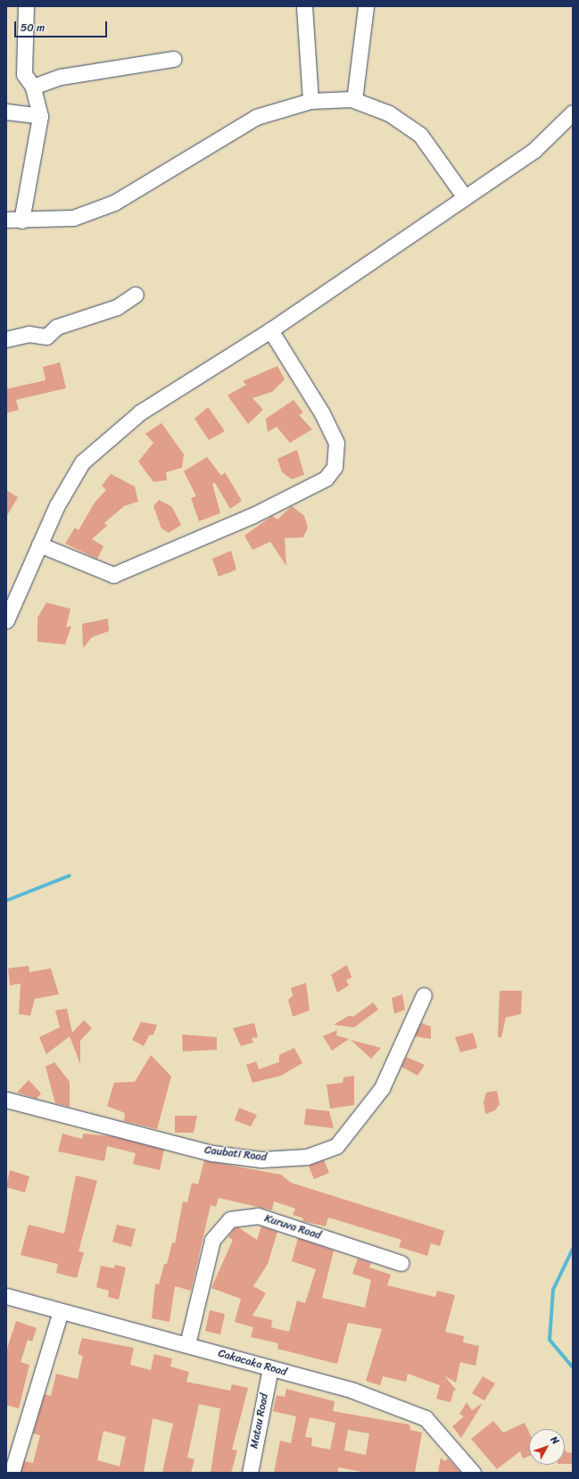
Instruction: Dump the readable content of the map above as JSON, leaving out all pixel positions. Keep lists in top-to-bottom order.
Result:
{
  "streets": {
    "street": [
      "Caubati Road",
      "Kuruva Road",
      "Cakacaka Road",
      "Matau Road"
    ]
  },
  "crossings": [
    ["Kuruva Road", "Cakacaka Road"],
    ["Cakacaka Road", "Matau Road"]
  ],
  "scale_bar": "50 m",
  "north": "top right"
}
